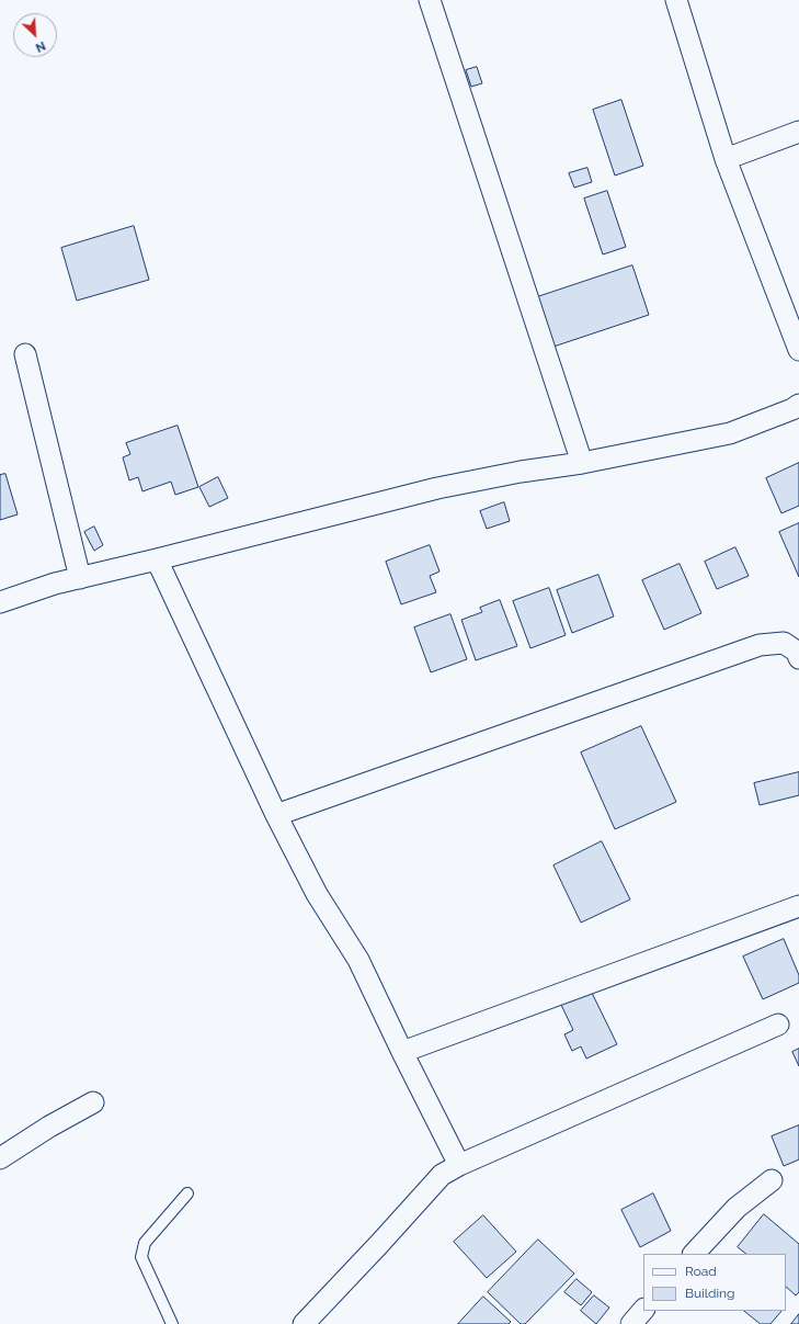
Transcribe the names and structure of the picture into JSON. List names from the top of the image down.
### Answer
{
  "legend": ["Road", "Building"],
  "north": "bottom right"
}
